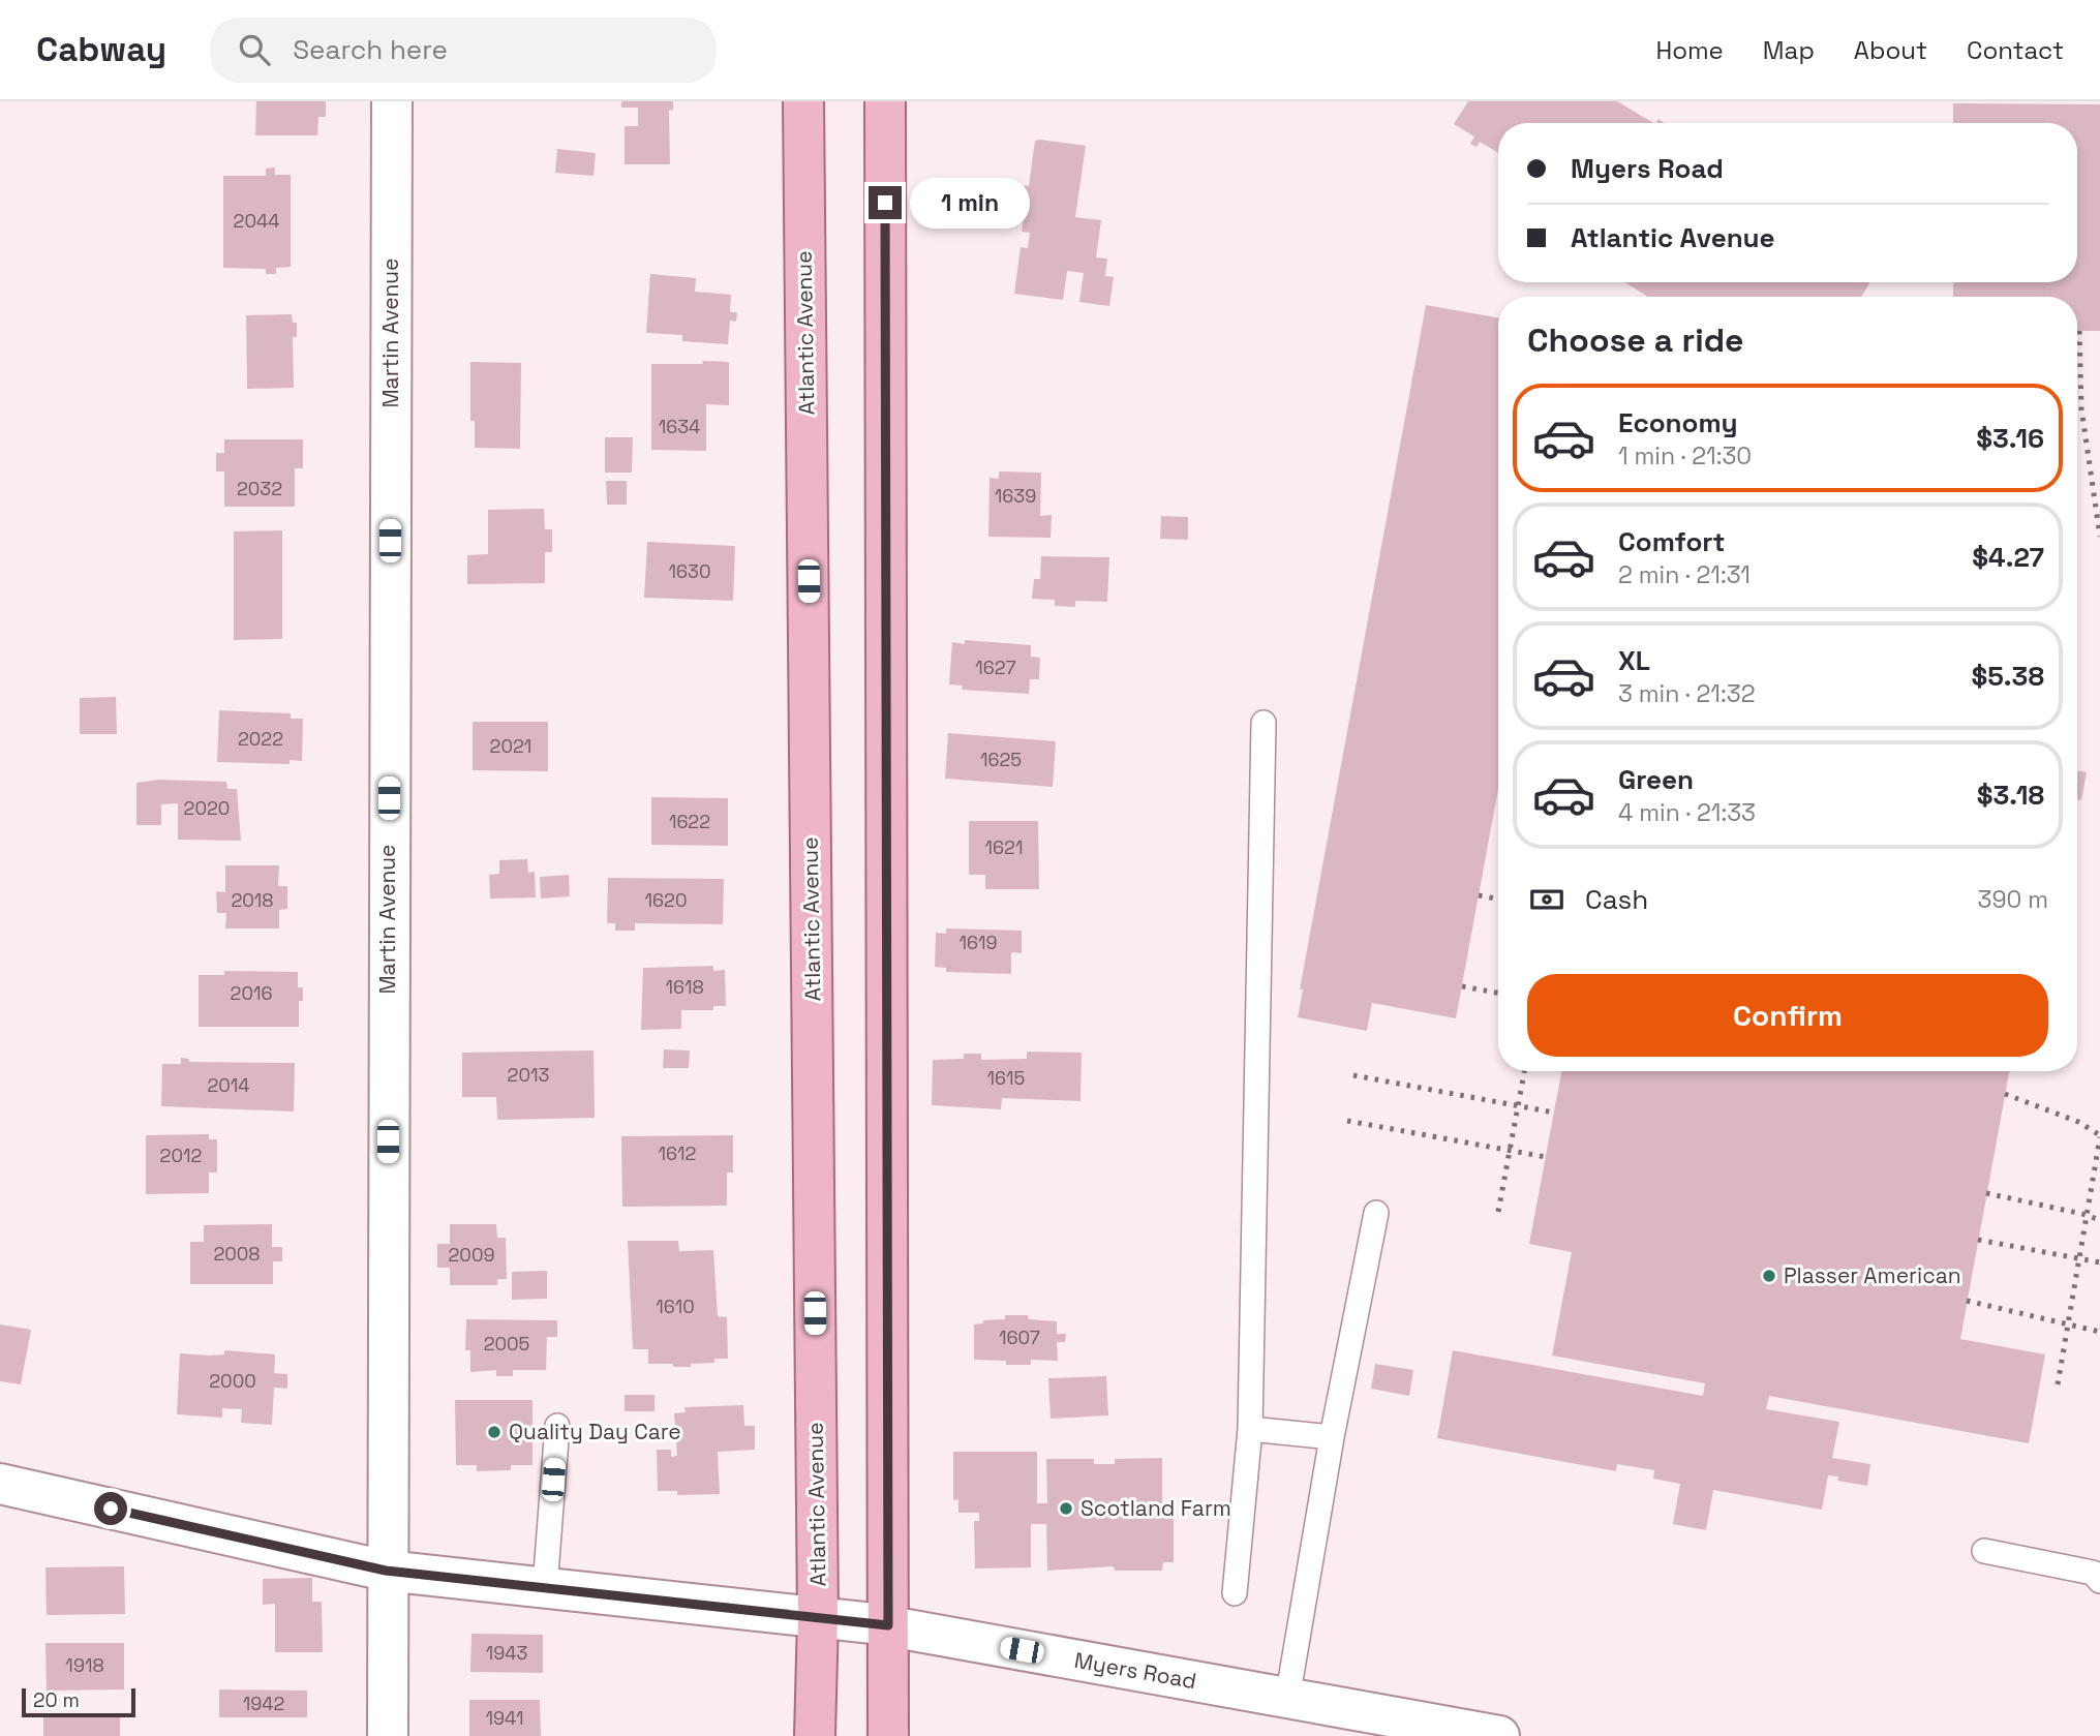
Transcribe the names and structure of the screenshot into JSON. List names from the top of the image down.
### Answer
{
  "streets": {
    "main road": ["Atlantic Avenue"],
    "street": ["Martin Avenue", "Myers Road"]
  },
  "crossings": [
    ["Martin Avenue", "Myers Road"],
    ["Atlantic Avenue", "Myers Road"]
  ],
  "places": ["Plasser American", "Quality Day Care", "Scotland Farm"],
  "house_numbers": [
    "2044",
    "1634",
    "2032",
    "1639",
    "1630",
    "1627",
    "2022",
    "2021",
    "1625",
    "2020",
    "1622",
    "1621",
    "2018",
    "1620",
    "1619",
    "1618",
    "2016",
    "2013",
    "1615",
    "2014",
    "1612",
    "2012",
    "2008",
    "2009",
    "1610",
    "1607",
    "2005",
    "2000",
    "1943",
    "1918",
    "1942",
    "1941"
  ],
  "scale_bar": "20 m",
  "page": {
    "header": "Cabway",
    "search": "Search here",
    "nav": [
      "Home",
      "Map",
      "About",
      "Contact"
    ],
    "banner": ["Myers Road", "Atlantic Avenue"],
    "bubble": "1 min",
    "heading": "Choose a ride",
    "list": [
      {
        "name": "Economy",
        "note": "1 min · 21:30",
        "value": "$3.16"
      },
      {
        "name": "Comfort",
        "note": "2 min · 21:31",
        "value": "$4.27"
      },
      {
        "name": "XL",
        "note": "3 min · 21:32",
        "value": "$5.38"
      },
      {
        "name": "Green",
        "note": "4 min · 21:33",
        "value": "$3.18"
      }
    ],
    "pay": ["Cash", "390 m"],
    "buttons": "Confirm",
    "scale": "20 m"
  }
}
